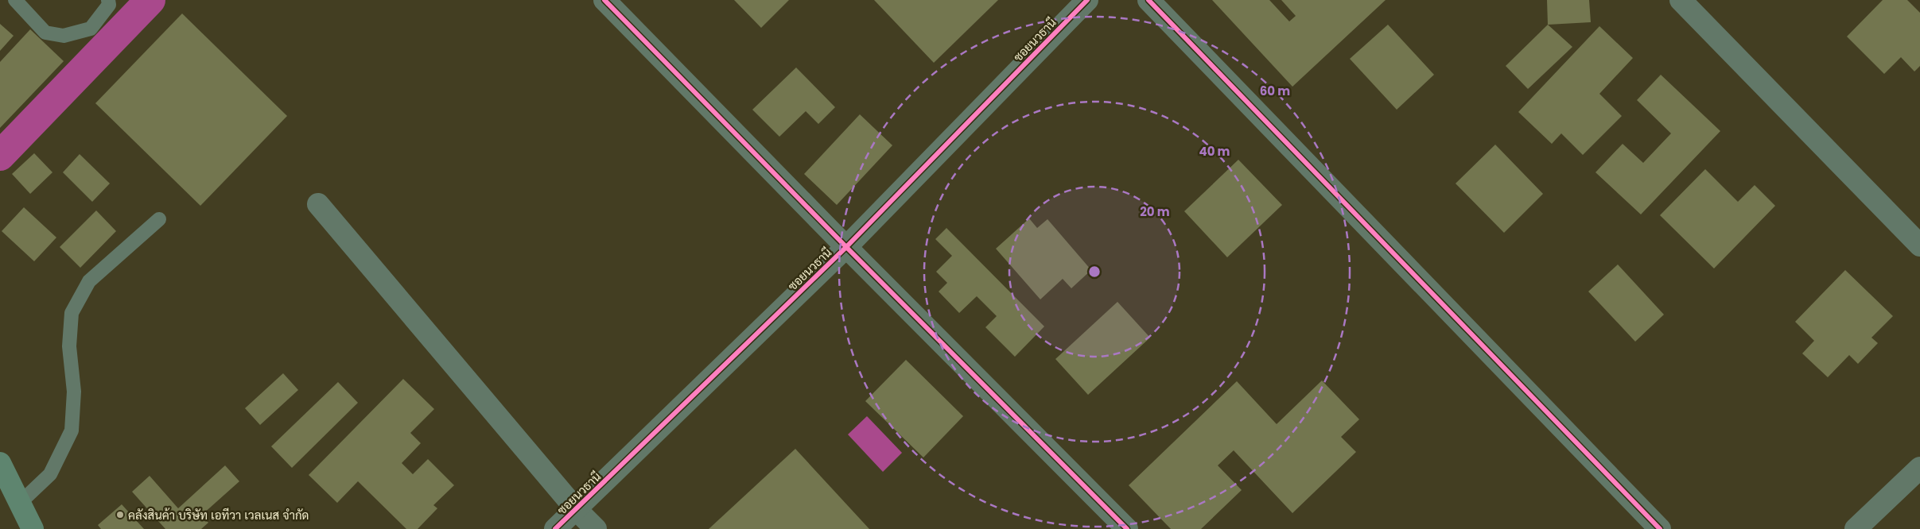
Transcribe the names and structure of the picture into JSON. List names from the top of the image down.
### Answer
{
  "streets": {
    "street": ["ซอยนวธานี"]
  },
  "places": ["คลังสินค้า บริษัท เอทีวา เวลเนส จำกัด"],
  "rings": ["60 m", "40 m", "20 m"]
}
